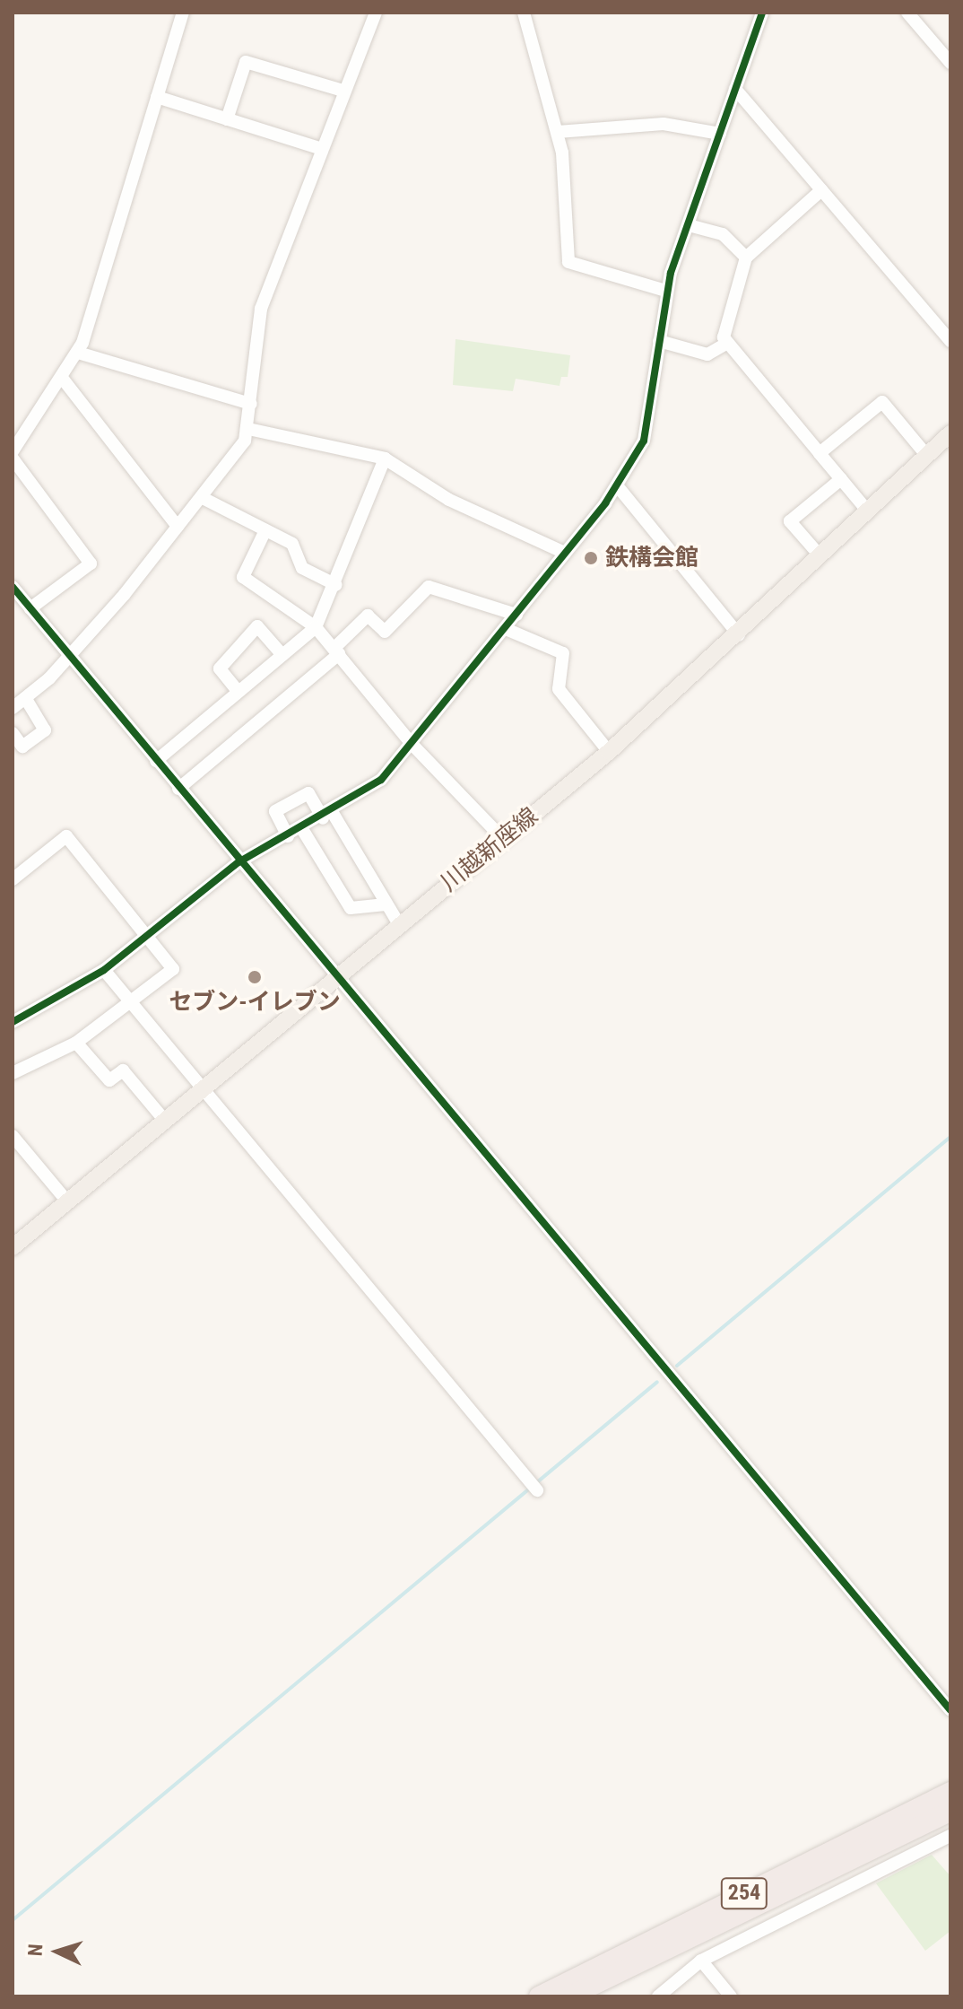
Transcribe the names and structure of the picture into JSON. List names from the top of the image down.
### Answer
{
  "streets": {
    "highway": ["254"],
    "main road": ["川越新座線"]
  },
  "places": ["鉄構会館", "セブン-イレブン"],
  "north": "left"
}
